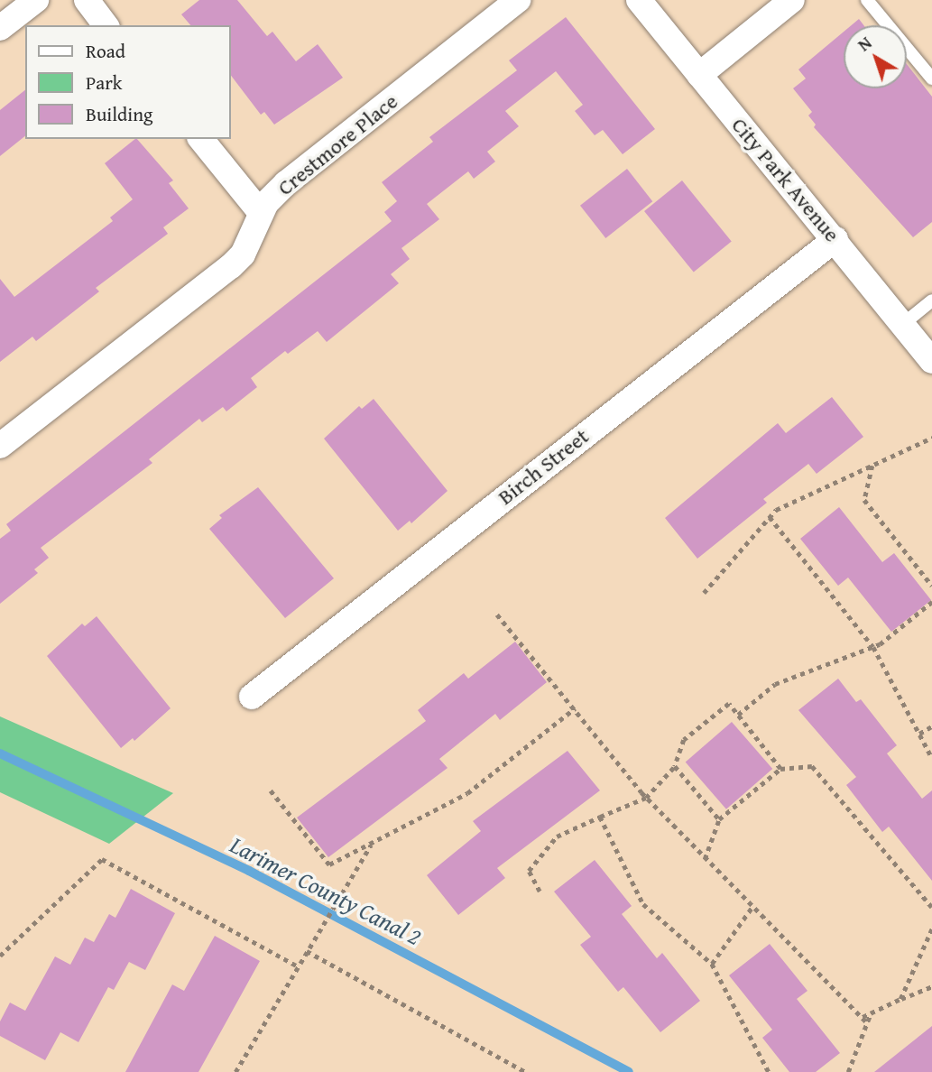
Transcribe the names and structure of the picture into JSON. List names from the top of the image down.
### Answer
{
  "streets": {
    "street": ["Crestmore Place", "City Park Avenue", "Birch Street"]
  },
  "crossings": [
    ["City Park Avenue", "Birch Street"]
  ],
  "water": ["Larimer County Canal 2"],
  "legend": ["Road", "Park", "Building"],
  "north": "top left"
}
